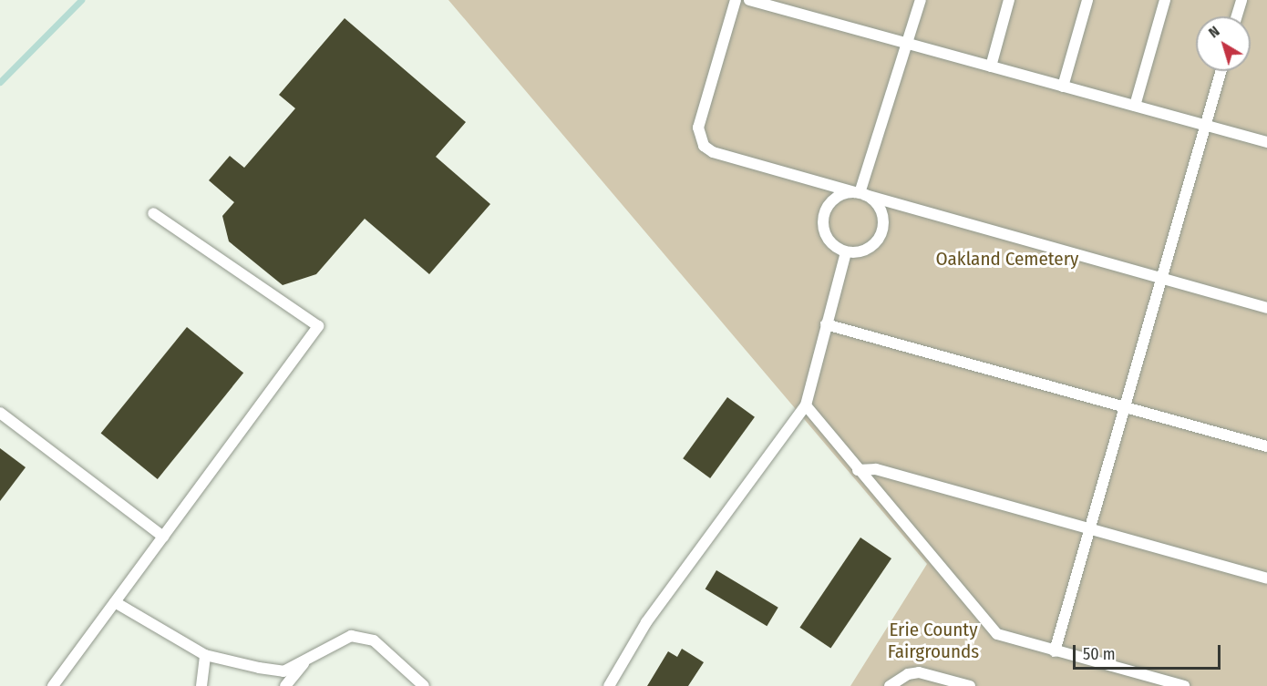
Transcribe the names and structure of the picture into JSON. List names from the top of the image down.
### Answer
{
  "parks": ["Oakland Cemetery", "Erie County Fairgrounds"],
  "scale_bar": "50 m",
  "north": "top left"
}
